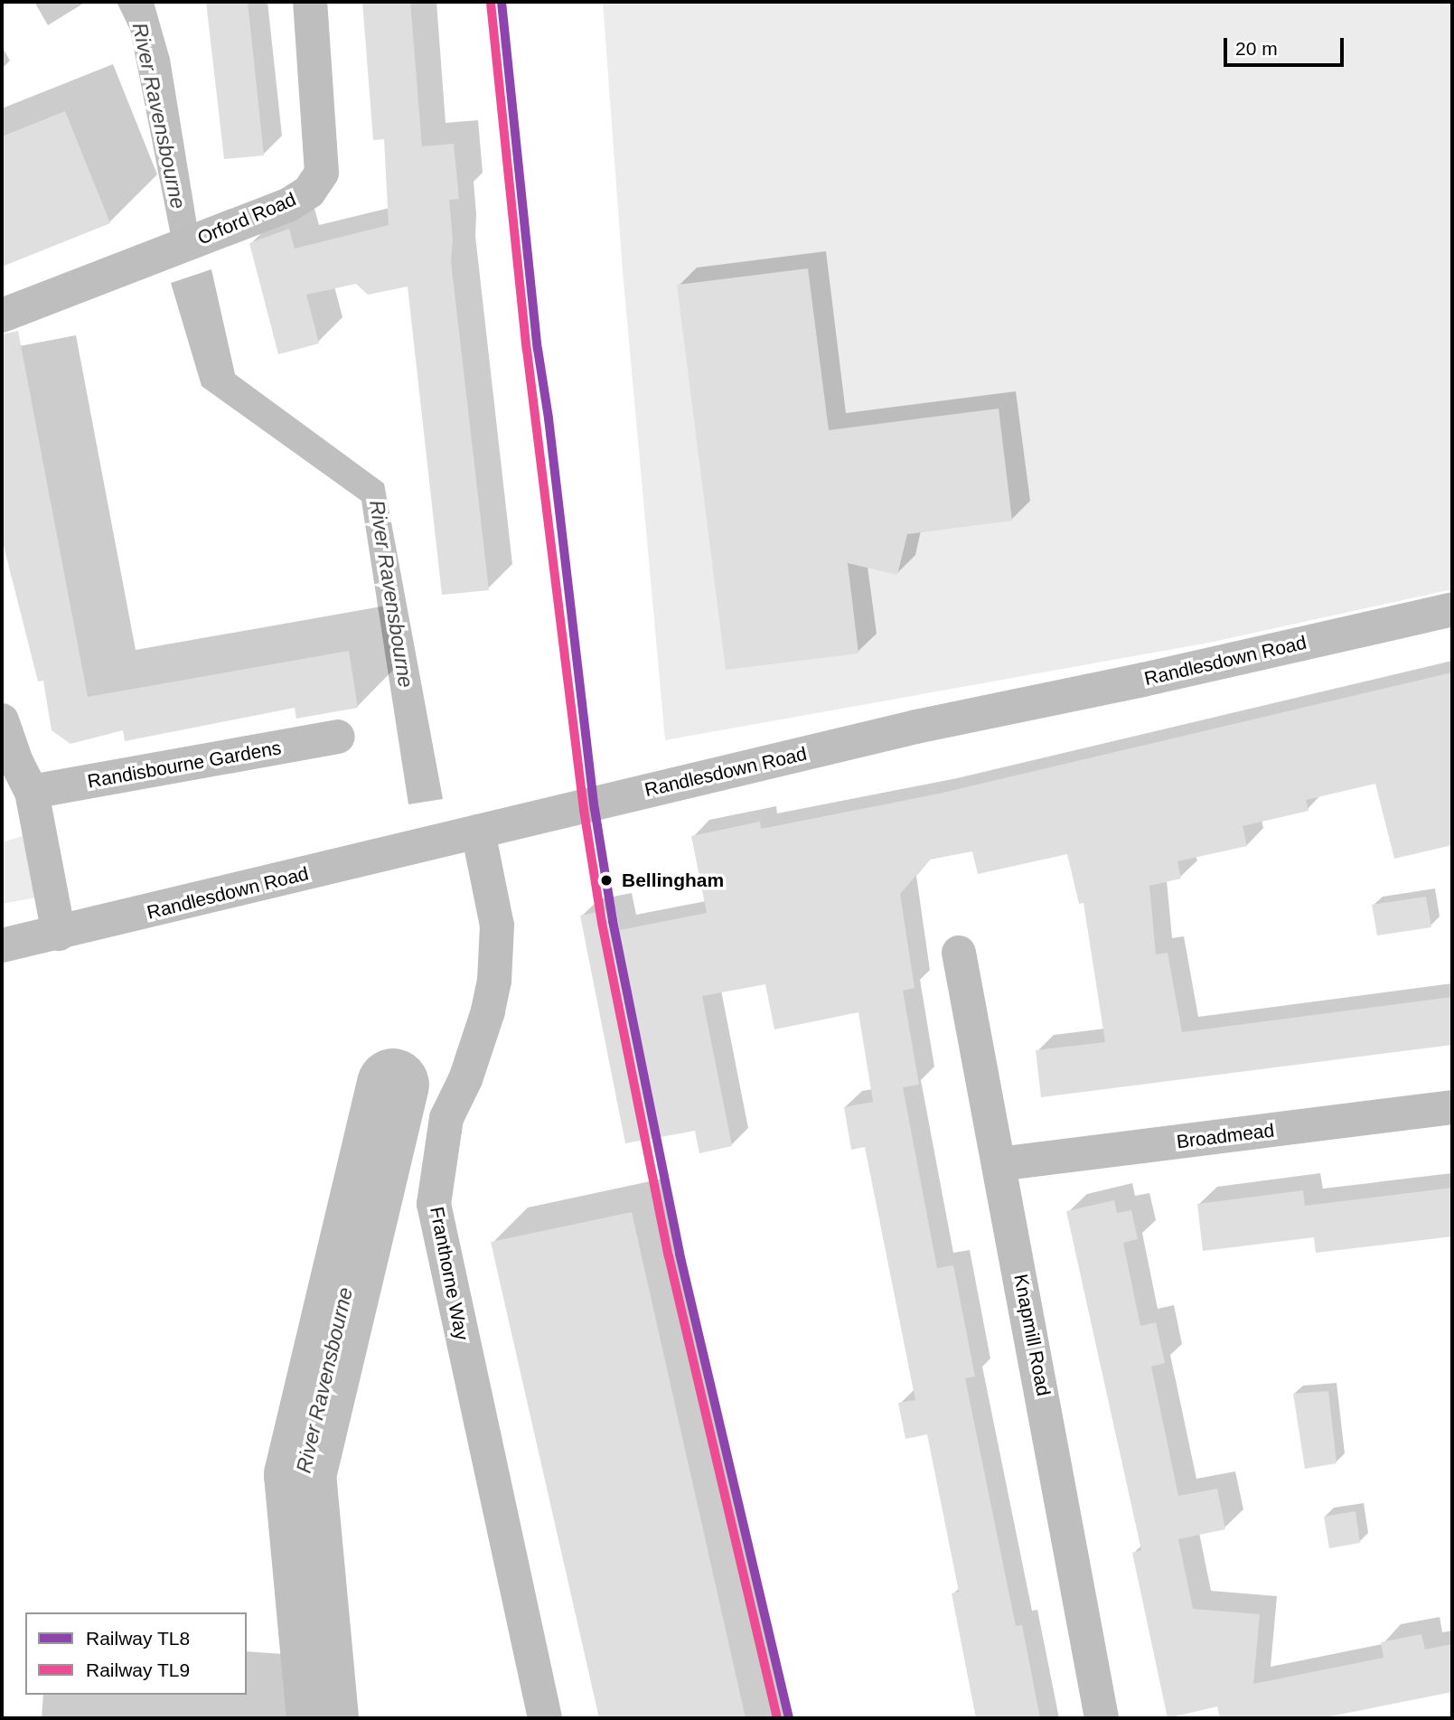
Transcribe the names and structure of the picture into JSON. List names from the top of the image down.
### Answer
{
  "streets": {
    "street": [
      "Orford Road",
      "Randlesdown Road",
      "Randisbourne Gardens",
      "Broadmead",
      "Franthorne Way",
      "Knapmill Road"
    ]
  },
  "crossings": [
    ["Randlesdown Road", "Franthorne Way"],
    ["Broadmead", "Knapmill Road"]
  ],
  "water": ["River Ravensbourne"],
  "places": ["Bellingham"],
  "lines": ["rail line TL8", "rail line TL9"],
  "legend": ["Railway TL8", "Railway TL9"],
  "scale_bar": "20 m"
}
